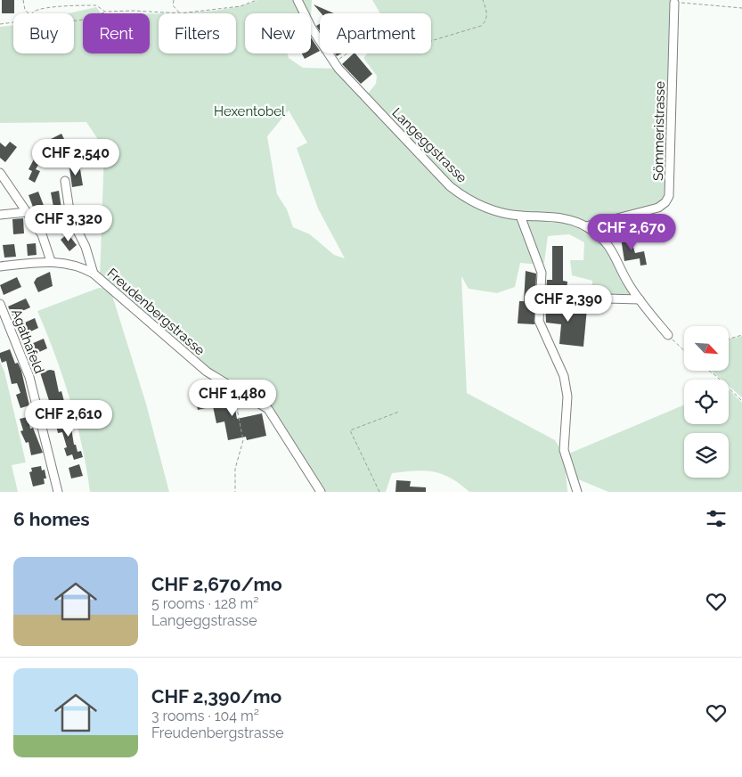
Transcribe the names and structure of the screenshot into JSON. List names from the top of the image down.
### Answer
{
  "streets": {
    "street": [
      "Sömmeristrasse",
      "Langeggstrasse",
      "Freudenbergstrasse",
      "Agathafeld"
    ]
  },
  "crossings": [
    ["Sömmeristrasse", "Langeggstrasse"]
  ],
  "parks": ["Hexentobel"],
  "north": "bottom right",
  "page": {
    "chip": [
      "Buy",
      "Rent",
      "Filters",
      "New",
      "Apartment"
    ],
    "price": [
      "CHF 2,540",
      "CHF 3,320",
      "CHF 2,670",
      "CHF 2,390",
      "CHF 1,480",
      "CHF 2,610"
    ],
    "heading": "6 homes",
    "list": [
      {
        "name": "CHF 2,670/mo",
        "note": "5 rooms · 128 m² · Langeggstrasse"
      },
      {
        "name": "CHF 2,390/mo",
        "note": "3 rooms · 104 m² · Freudenbergstrasse"
      }
    ]
  }
}
